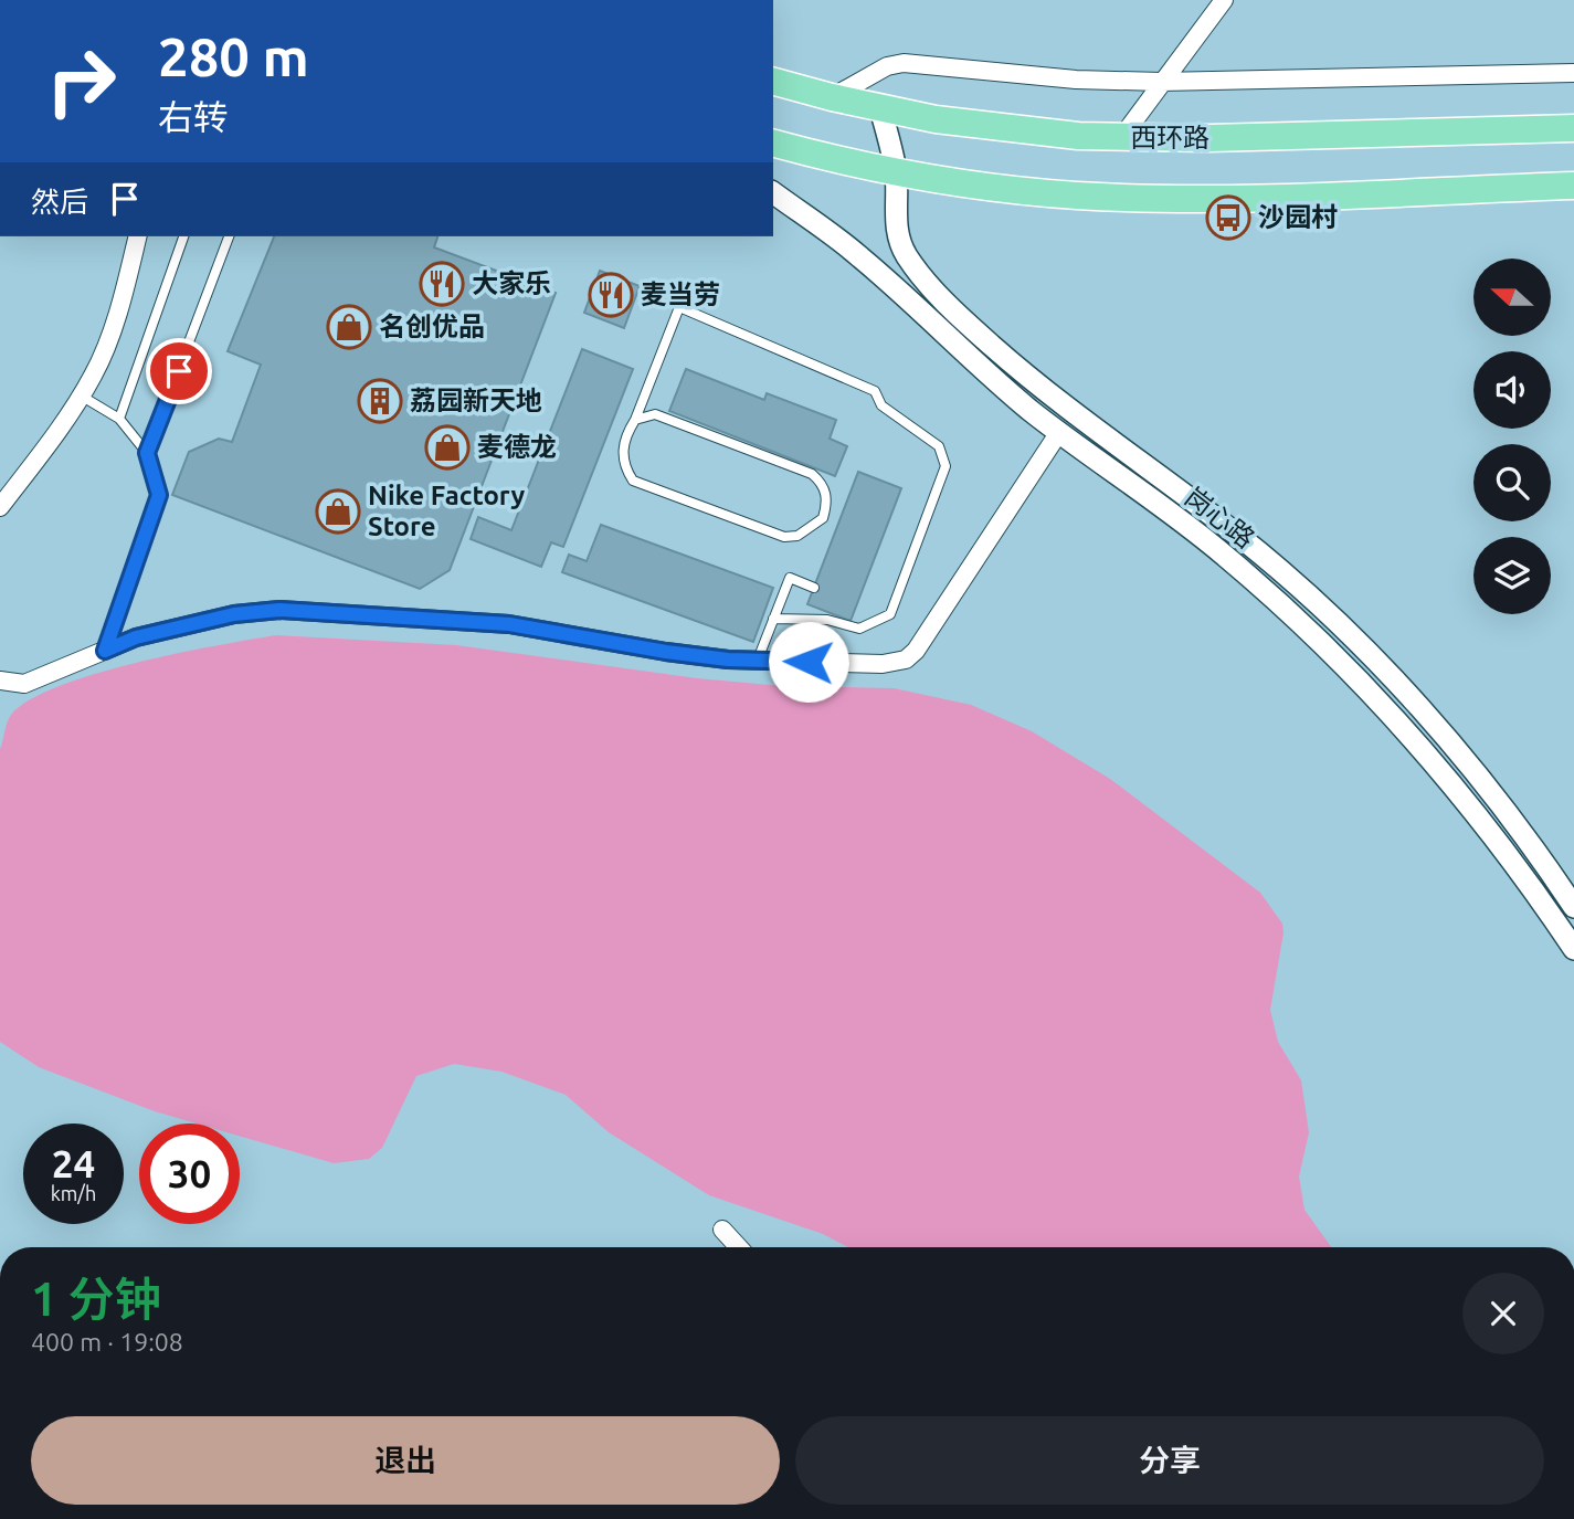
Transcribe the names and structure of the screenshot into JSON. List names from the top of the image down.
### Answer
{
  "streets": {
    "main road": ["西环路"],
    "street": ["岗心路"]
  },
  "crossings": [
    ["西环路", "岗心路"]
  ],
  "places": {
    "bus stop": ["沙园村"],
    "restaurant": ["大家乐", "麦当劳"],
    "shop": ["名创优品", "麦德龙", "Nike Factory Store"],
    "building": ["荔园新天地"]
  },
  "north": "left",
  "page": {
    "turn": ["280 m", "右转"],
    "then": "然后",
    "speed": "24 km/h",
    "limit": "30",
    "heading": ["1 分钟", "400 m · 19:08"],
    "buttons": ["退出", "分享"]
  }
}
